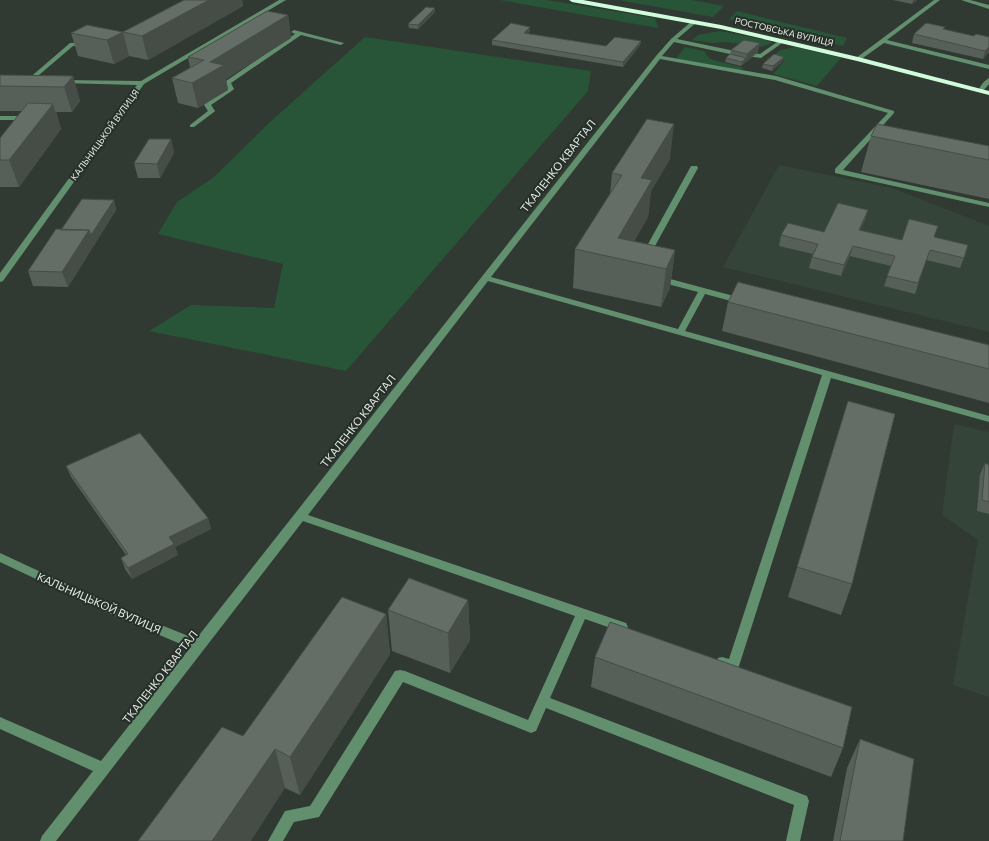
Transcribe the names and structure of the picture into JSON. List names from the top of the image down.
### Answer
{
  "streets": {
    "highway": ["РОСТОВСЬКА ВУЛИЦЯ"],
    "street": ["КАЛЬНИЦЬКОЙ ВУЛИЦЯ", "ТКАЛЕНКО КВАРТАЛ"]
  },
  "crossings": [
    ["РОСТОВСЬКА ВУЛИЦЯ", "ТКАЛЕНКО КВАРТАЛ"],
    ["КАЛЬНИЦЬКОЙ ВУЛИЦЯ", "ТКАЛЕНКО КВАРТАЛ"]
  ]
}
